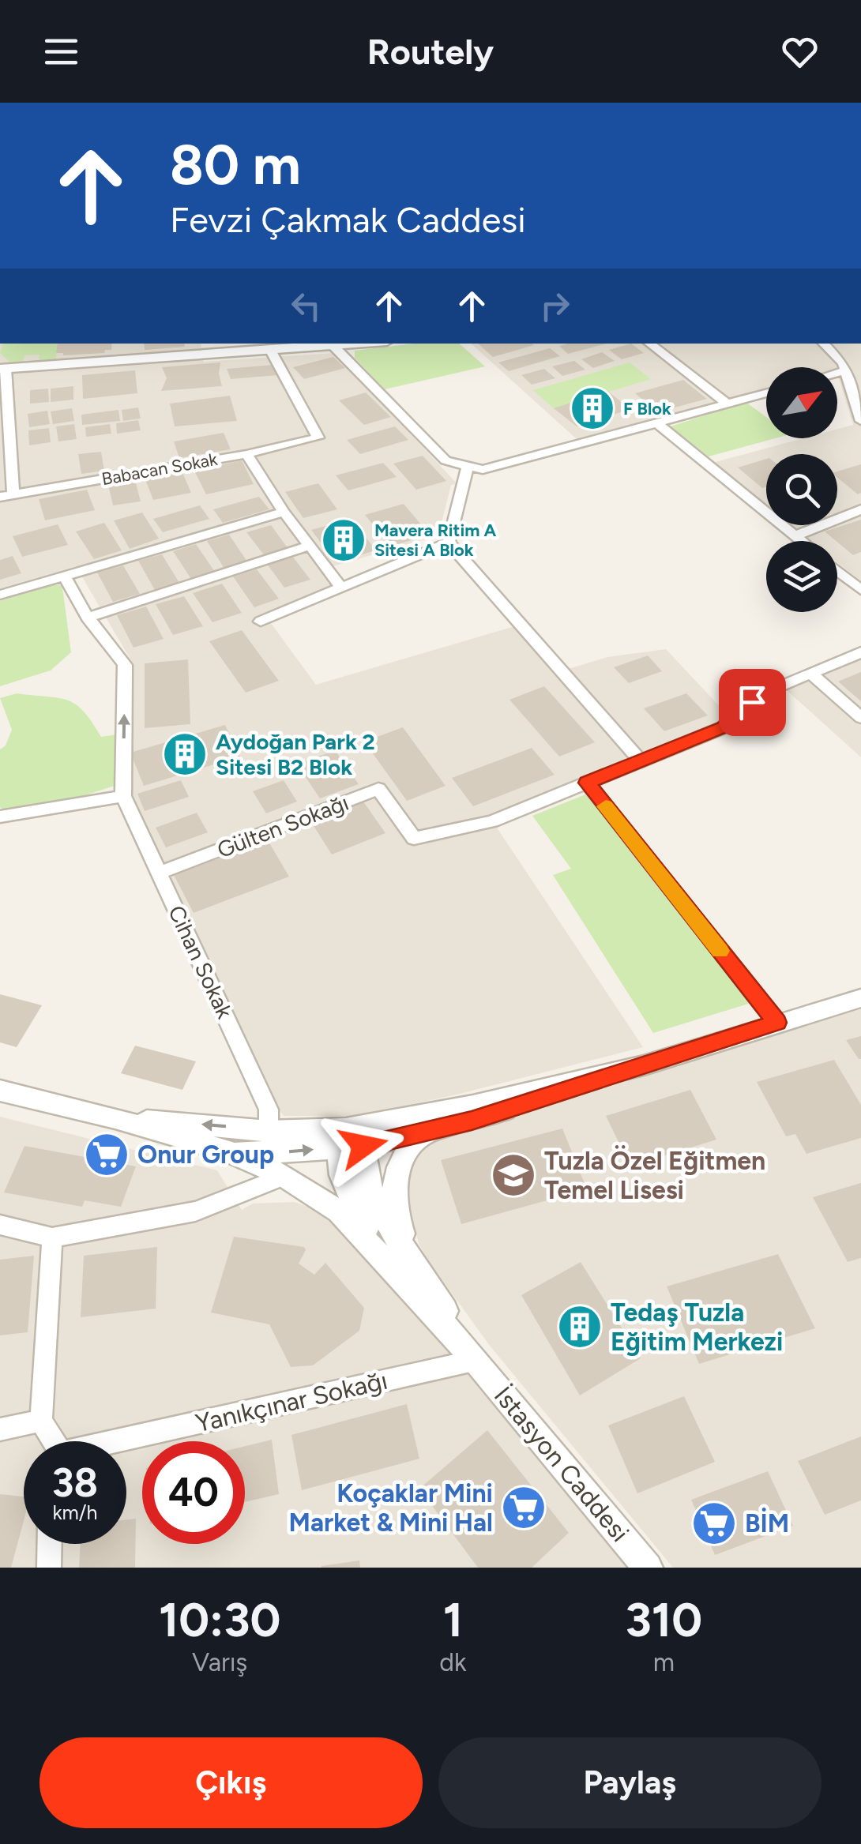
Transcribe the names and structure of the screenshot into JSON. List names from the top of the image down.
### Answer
{
  "streets": {
    "street": [
      "Babacan Sokak",
      "Gülten Sokağı",
      "Cihan Sokak",
      "Yanıkçınar Sokağı",
      "İstasyon Caddesi"
    ]
  },
  "crossings": [
    ["Gülten Sokağı", "Cihan Sokak"],
    ["Cihan Sokak", "İstasyon Caddesi"],
    ["Yanıkçınar Sokağı", "İstasyon Caddesi"]
  ],
  "places": {
    "building": [
      "F Blok",
      "Mavera Ritim A Sitesi A Blok",
      "Aydoğan Park 2 Sitesi B2 Blok",
      "Tedaş Tuzla Eğitim Merkezi"
    ],
    "supermarket": ["Onur Group", "Koçaklar Mini Market & Mini Hal", "BİM"],
    "school or university": ["Tuzla Özel Eğitmen Temel Lisesi"]
  },
  "north": "top right",
  "page": {
    "header": "Routely",
    "turn": ["80 m", "Fevzi Çakmak Caddesi"],
    "speed": "38 km/h",
    "limit": "40",
    "eta": [
      "10:30",
      "Varış",
      "1",
      "dk",
      "310",
      "m"
    ],
    "buttons": ["Çıkış", "Paylaş"]
  }
}
